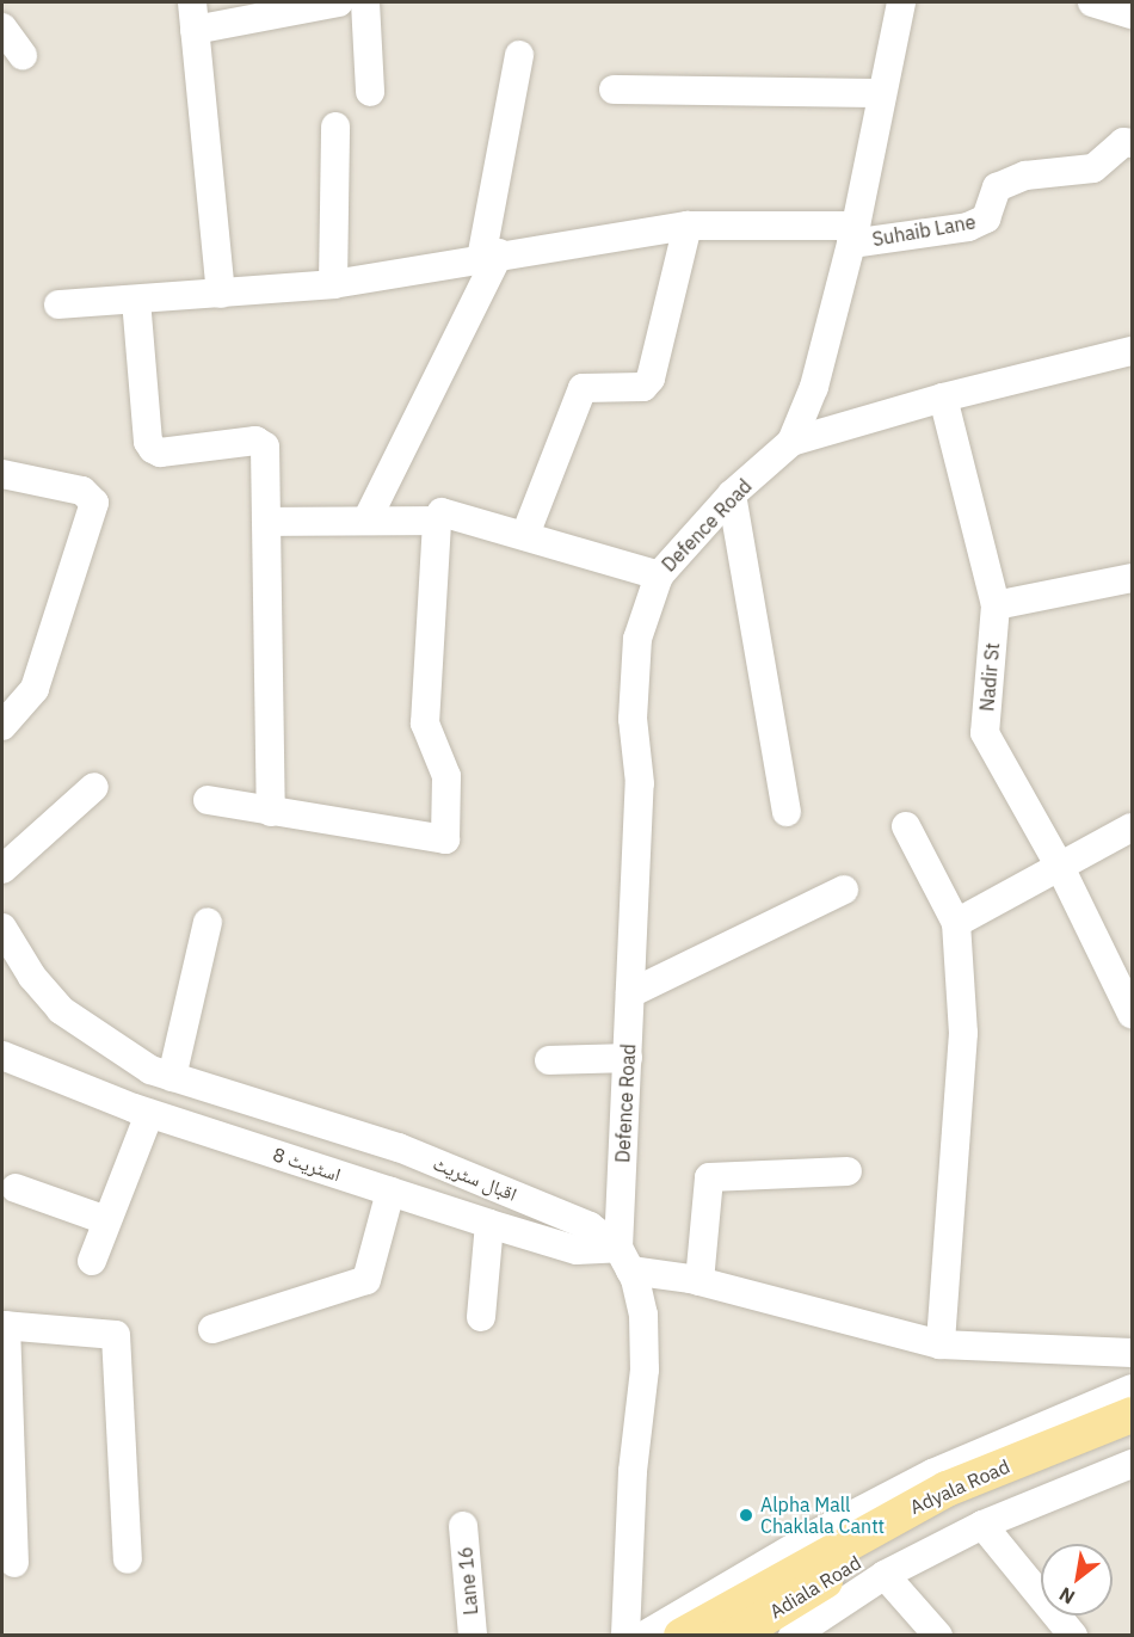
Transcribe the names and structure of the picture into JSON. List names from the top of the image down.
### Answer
{
  "streets": {
    "main road": ["Adyala Road", "Adiala Road"],
    "street": [
      "Suhaib Lane",
      "Defence Road",
      "Nadir St",
      "اسٹریٹ 8",
      "اقبال سٹریٹ",
      "Lane 16"
    ]
  },
  "crossings": [
    ["Suhaib Lane", "Defence Road"],
    ["Defence Road", "اسٹریٹ 8"],
    ["Defence Road", "اقبال سٹریٹ"],
    ["اسٹریٹ 8", "اقبال سٹریٹ"]
  ],
  "places": ["Alpha Mall Chaklala Cantt"],
  "north": "bottom left"
}
